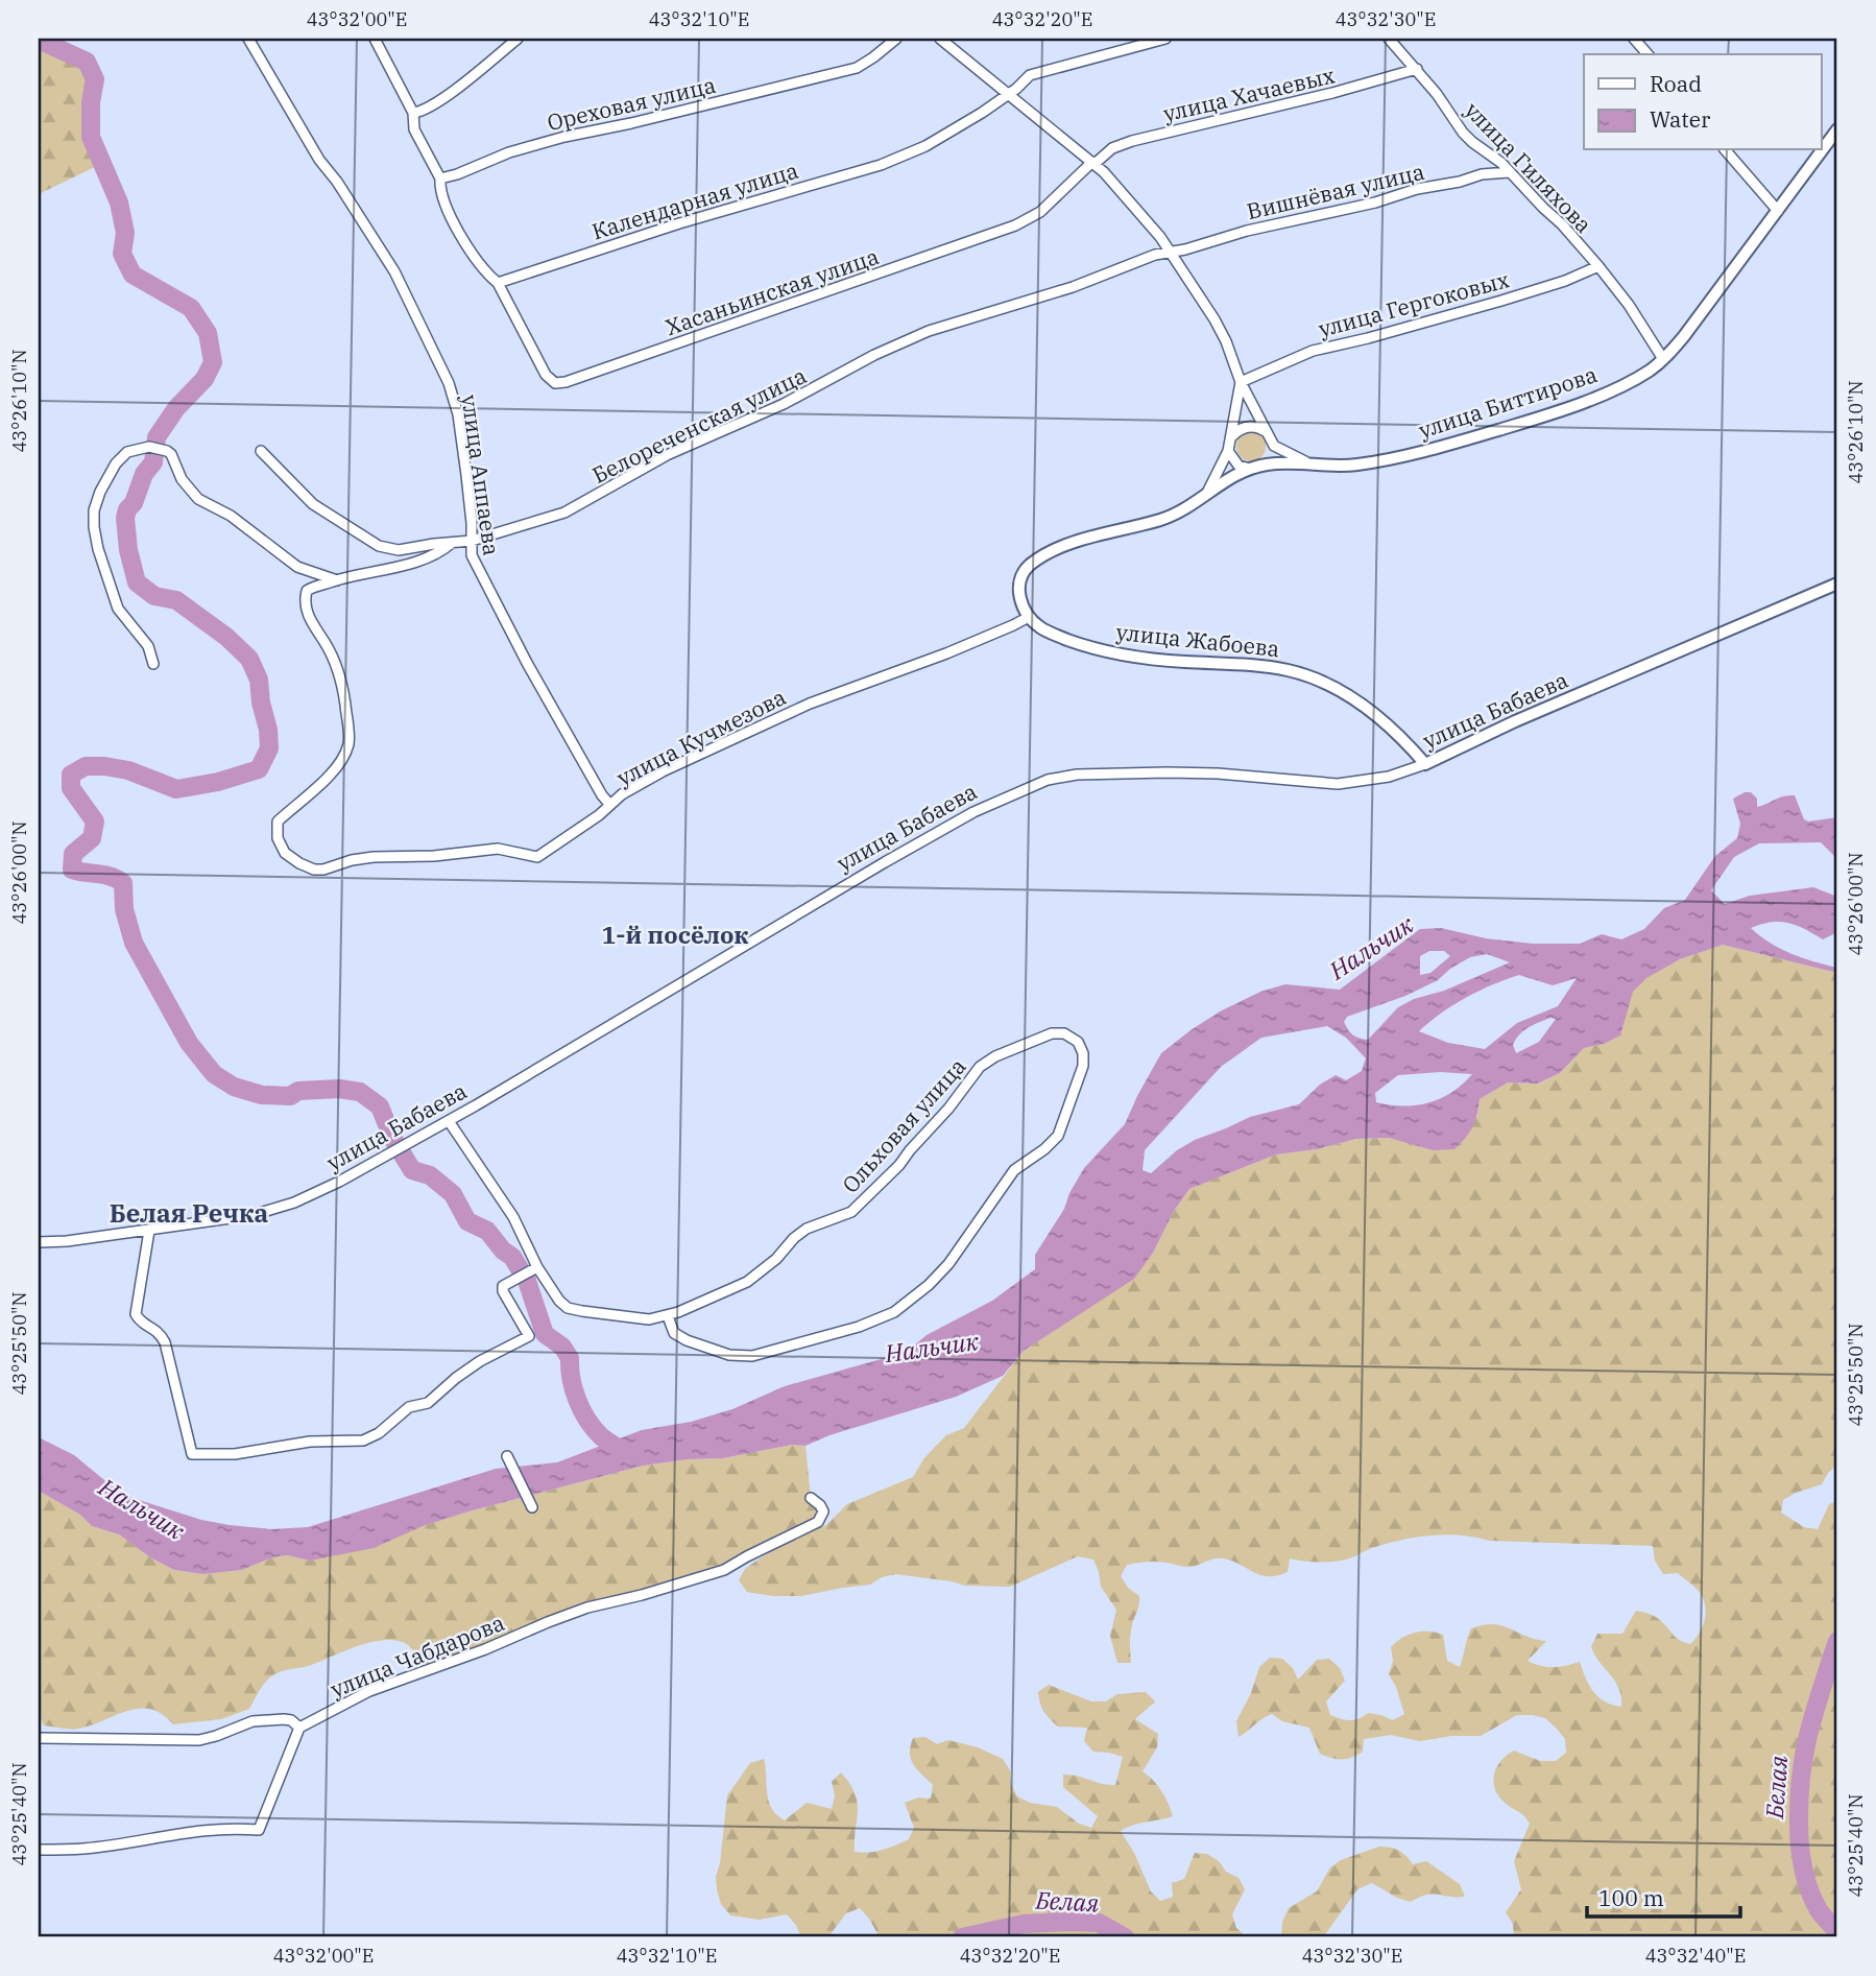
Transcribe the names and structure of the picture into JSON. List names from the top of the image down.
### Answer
{
  "streets": {
    "street": [
      "улица Хачаевых",
      "Ореховая улица",
      "улица Гиляхова",
      "Вишнёвая улица",
      "Календарная улица",
      "Хасаньинская улица",
      "улица Гергоковых",
      "улица Биттирова",
      "Белореченская улица",
      "улица Аппаева",
      "улица Жабоева",
      "улица Бабаева",
      "улица Кучмезова",
      "Ольховая улица",
      "улица Чабдарова"
    ]
  },
  "crossings": [
    ["улица Хачаевых", "улица Гиляхова"],
    ["улица Хачаевых", "Хасаньинская улица"],
    ["улица Гиляхова", "Вишнёвая улица"],
    ["улица Гиляхова", "улица Гергоковых"],
    ["улица Гиляхова", "улица Биттирова"],
    ["Вишнёвая улица", "Белореченская улица"],
    ["Календарная улица", "Хасаньинская улица"],
    ["Белореченская улица", "улица Аппаева"],
    ["Белореченская улица", "улица Кучмезова"],
    ["улица Аппаева", "улица Кучмезова"],
    ["улица Жабоева", "улица Бабаева"],
    ["улица Жабоева", "улица Кучмезова"],
    ["улица Бабаева", "Ольховая улица"]
  ],
  "districts": ["1-й посёлок", "Белая Речка"],
  "water": ["Нальчик", "Белая"],
  "legend": ["Road", "Water"],
  "scale_bar": "100 m",
  "coordinates": [
    "43°32'00\"E",
    "43°32'10\"E",
    "43°32'20\"E",
    "43°32'30\"E",
    "43°26'10\"N",
    "43°26'00\"N",
    "43°25'50\"N",
    "43°25'40\"N",
    "43°32'40\"E"
  ]
}
